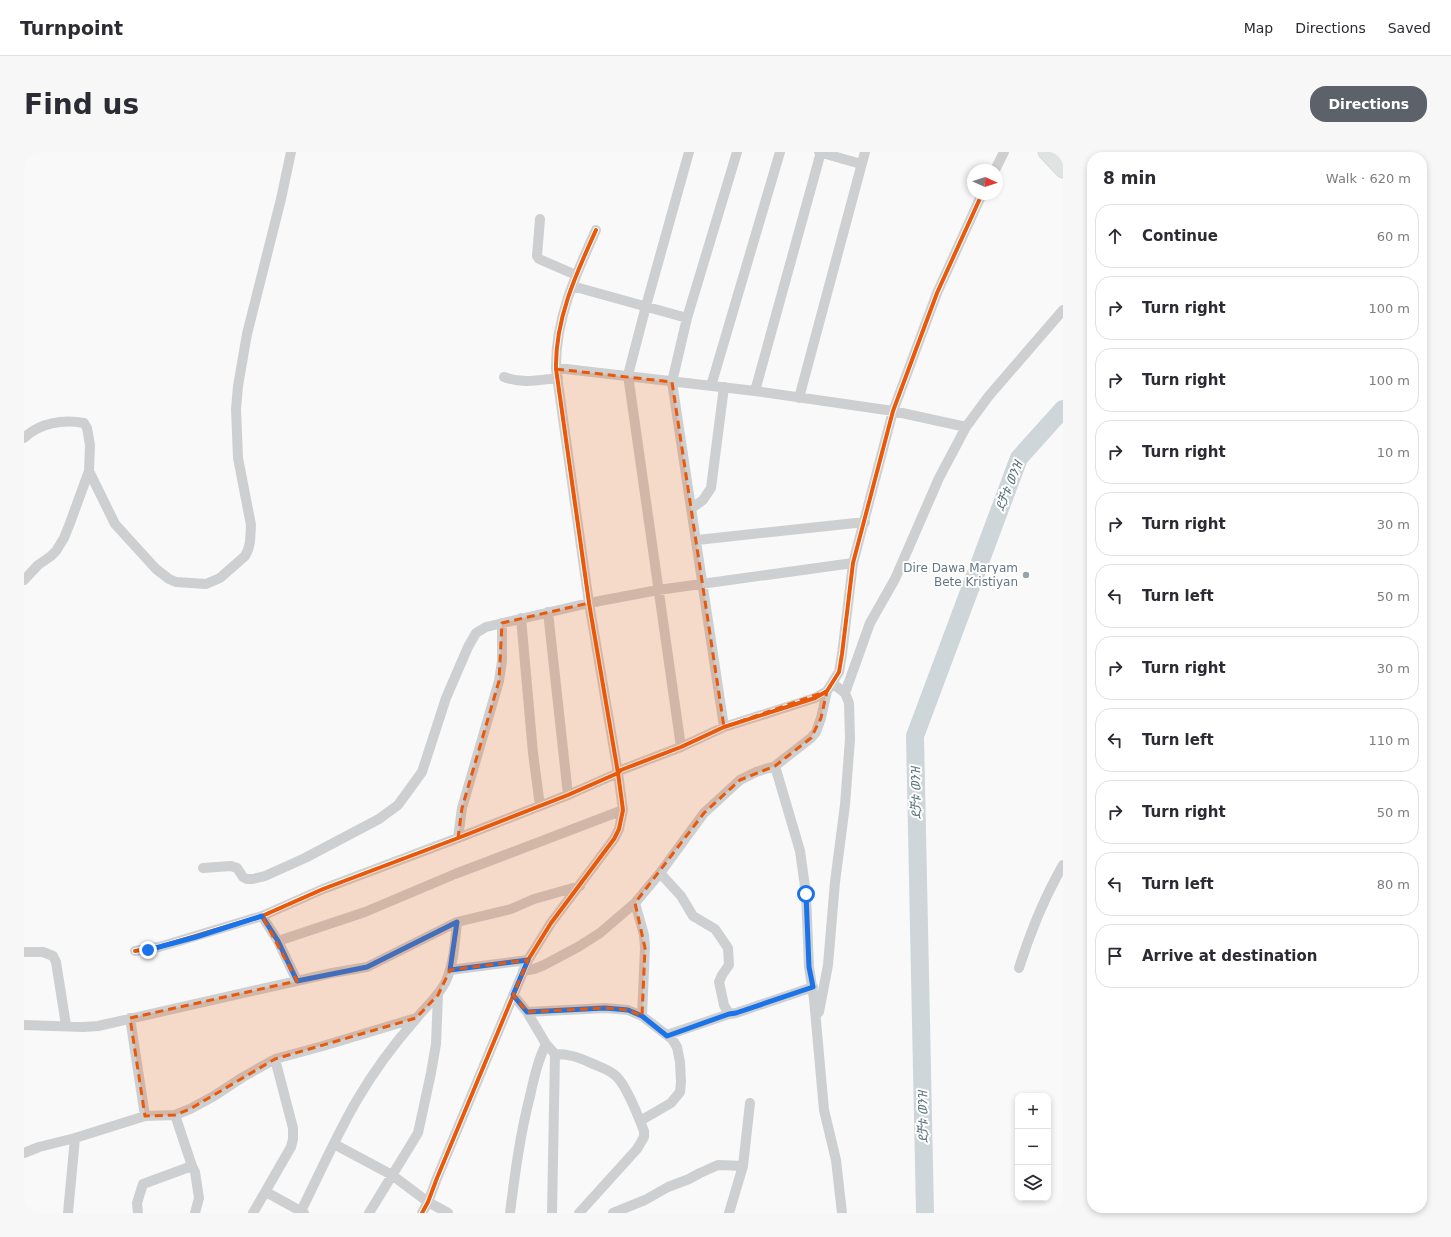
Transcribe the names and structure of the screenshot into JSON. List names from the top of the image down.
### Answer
{
  "water": ["ደቻቱ ወንዝ"],
  "places": ["Dire Dawa Maryam Bete Kristiyan"],
  "north": "right",
  "page": {
    "header": "Turnpoint",
    "nav": ["Map", "Directions", "Saved"],
    "buttons": "Directions",
    "title": "Find us",
    "heading": ["8 min", "Walk · 620 m"],
    "list": [
      ["Continue", "60 m"],
      ["Turn right", "100 m"],
      ["Turn right", "100 m"],
      ["Turn right", "10 m"],
      ["Turn right", "30 m"],
      ["Turn left", "50 m"],
      ["Turn right", "30 m"],
      ["Turn left", "110 m"],
      ["Turn right", "50 m"],
      ["Turn left", "80 m"],
      "Arrive at destination"
    ],
    "map_buttons": ["+", "−"]
  }
}
